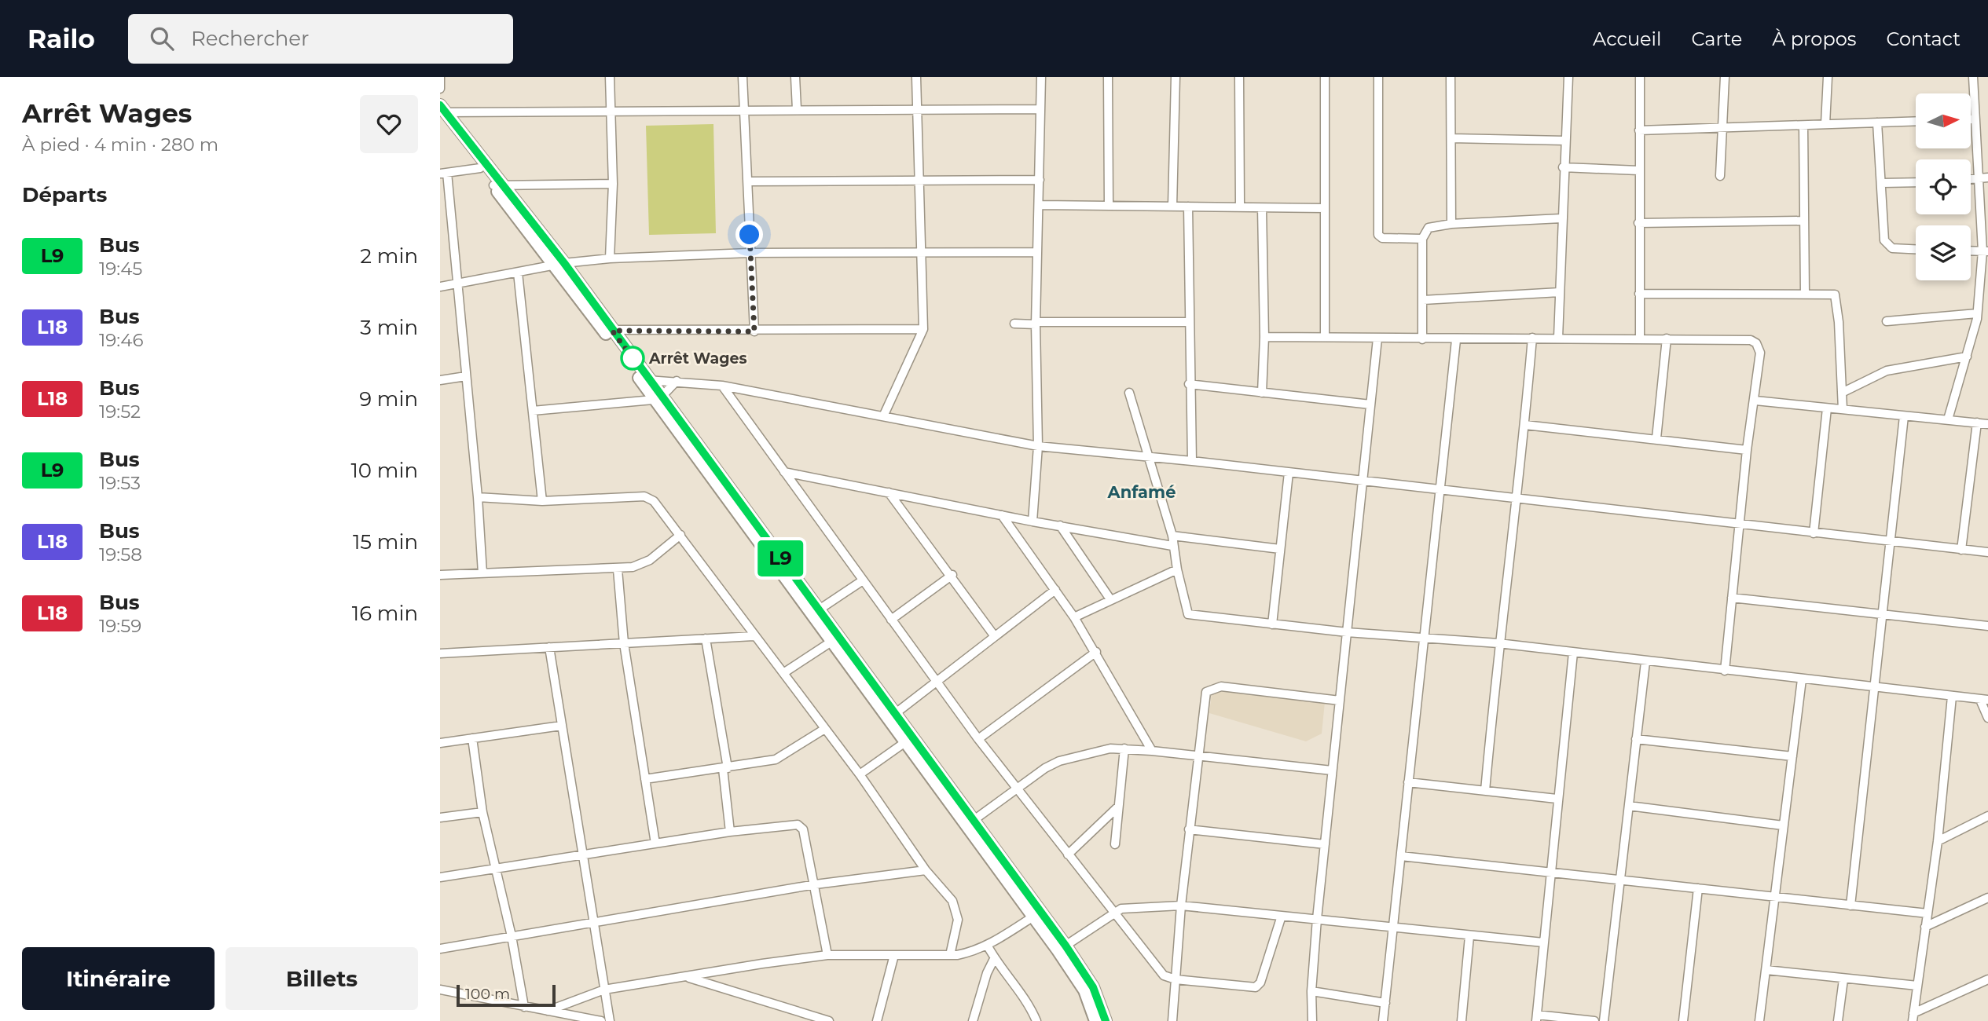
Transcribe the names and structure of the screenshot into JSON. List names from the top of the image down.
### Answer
{
  "districts": ["Anfamé"],
  "places": ["Arrêt Wages"],
  "lines": ["bus line L9"],
  "scale_bar": "100 m",
  "north": "right",
  "page": {
    "header": "Railo",
    "search": "Rechercher",
    "nav": [
      "Accueil",
      "Carte",
      "À propos",
      "Contact"
    ],
    "heading": [
      ["Arrêt Wages", "À pied · 4 min · 280 m"],
      "Départs"
    ],
    "on_map": "L9",
    "list": [
      {
        "mark": "L9",
        "name": "Bus",
        "note": "19:45",
        "value": "2 min"
      },
      {
        "mark": "L18",
        "name": "Bus",
        "note": "19:46",
        "value": "3 min"
      },
      {
        "mark": "L18",
        "name": "Bus",
        "note": "19:52",
        "value": "9 min"
      },
      {
        "mark": "L9",
        "name": "Bus",
        "note": "19:53",
        "value": "10 min"
      },
      {
        "mark": "L18",
        "name": "Bus",
        "note": "19:58",
        "value": "15 min"
      },
      {
        "mark": "L18",
        "name": "Bus",
        "note": "19:59",
        "value": "16 min"
      }
    ],
    "buttons": ["Itinéraire", "Billets"],
    "scale": "100 m"
  }
}
